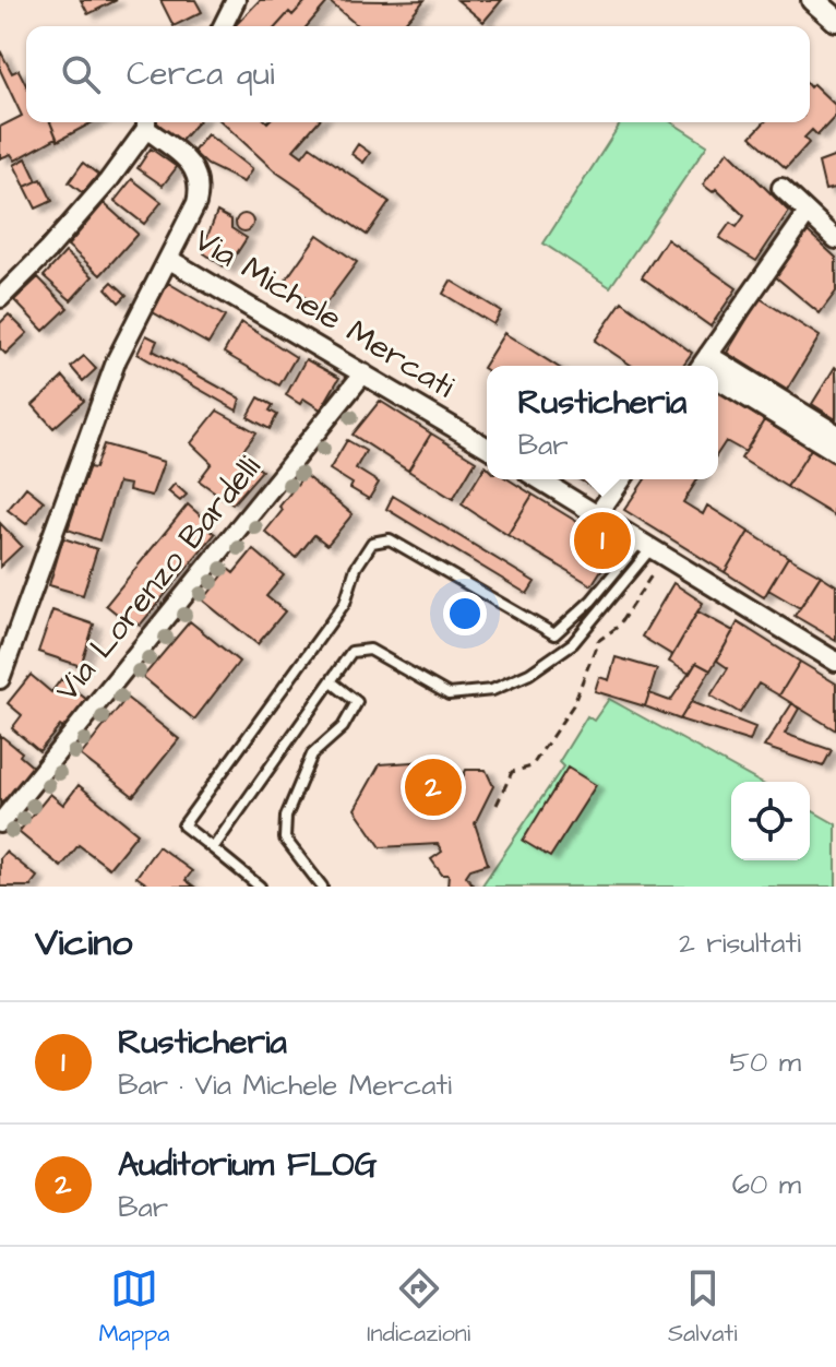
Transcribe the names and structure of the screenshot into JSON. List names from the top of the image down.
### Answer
{
  "streets": {
    "street": ["Via Michele Mercati", "Via Lorenzo Bardelli"]
  },
  "crossings": [
    ["Via Michele Mercati", "Via Lorenzo Bardelli"]
  ],
  "page": {
    "search": "Cerca qui",
    "popup": ["Rusticheria", "Bar"],
    "pins": ["1", "2"],
    "heading": ["Vicino", "2 risultati"],
    "list": [
      {
        "mark": "1",
        "name": "Rusticheria",
        "note": "Bar · Via Michele Mercati",
        "value": "50 m"
      },
      {
        "mark": "2",
        "name": "Auditorium FLOG",
        "note": "Bar",
        "value": "60 m"
      }
    ],
    "nav": ["Mappa", "Indicazioni", "Salvati"]
  }
}
